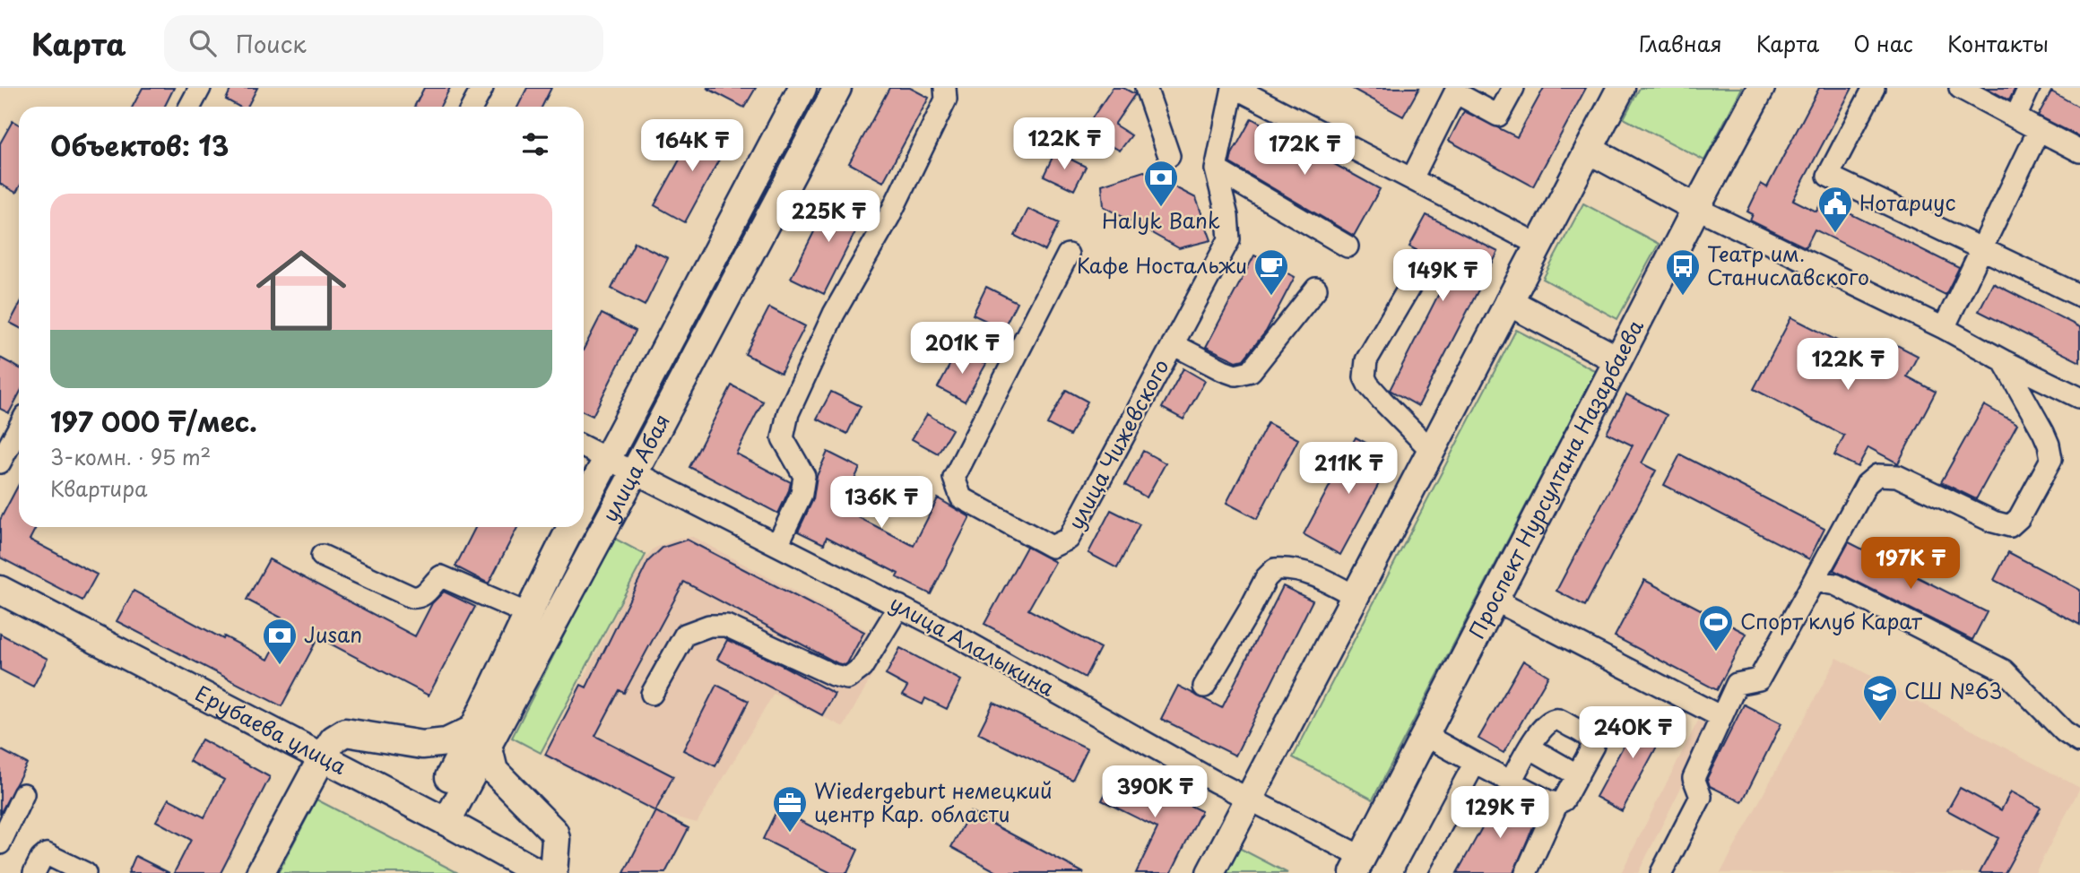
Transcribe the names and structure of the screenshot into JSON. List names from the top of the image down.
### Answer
{
  "streets": {
    "main road": ["улица Абая", "Проспект Нурсултана Назарбаева", "Ерубаева улица"],
    "street": ["улица Чижевского", "улица Алалыкина"]
  },
  "crossings": [
    ["улица Абая", "улица Алалыкина"],
    ["Проспект Нурсултана Назарбаева", "улица Алалыкина"]
  ],
  "places": {
    "bank": ["Halyk Bank", "Jusan"],
    "public building": ["Нотариус"],
    "cafe": ["Кафе Ностальжи"],
    "bus stop": ["Театр им. Станиславского"],
    "sports": ["Спорт клуб Карат"],
    "school or university": ["СШ №63"],
    "office": ["Wiedergeburt немецкий центр Кар. области"]
  },
  "page": {
    "header": "Карта",
    "search": "Поиск",
    "nav": [
      "Главная",
      "Карта",
      "О нас",
      "Контакты"
    ],
    "heading": "Объектов: 13",
    "price": [
      "122K ₸",
      "164K ₸",
      "172K ₸",
      "225K ₸",
      "149K ₸",
      "201K ₸",
      "122K ₸",
      "211K ₸",
      "136K ₸",
      "197K ₸",
      "240K ₸",
      "390K ₸",
      "129K ₸"
    ],
    "list": [
      {
        "name": "197 000 ₸/мес.",
        "note": "3-комн. · 95 m² · Квартира"
      }
    ]
  }
}
